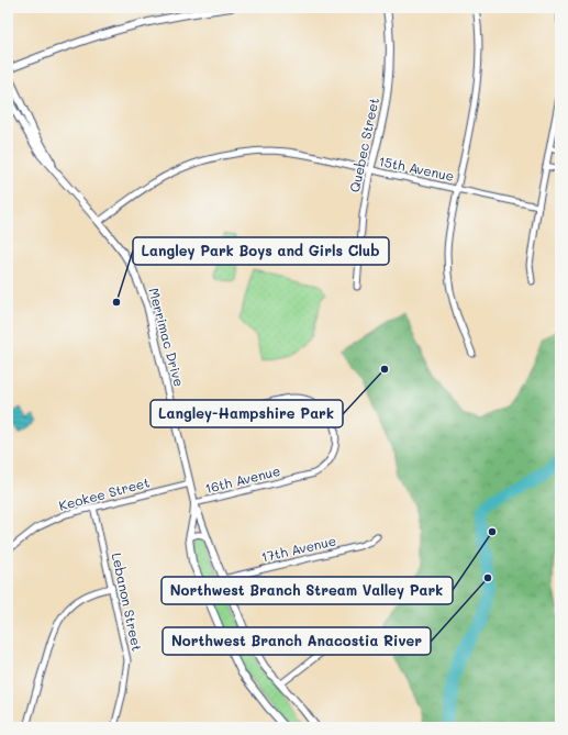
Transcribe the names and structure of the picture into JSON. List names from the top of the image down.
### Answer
{
  "streets": {
    "street": [
      "Quebec Street",
      "15th Avenue",
      "Merrimac Drive",
      "16th Avenue",
      "Keokee Street",
      "17th Avenue",
      "Lebanon Street"
    ]
  },
  "crossings": [
    ["Quebec Street", "15th Avenue"],
    ["15th Avenue", "Merrimac Drive"],
    ["Merrimac Drive", "16th Avenue"],
    ["Merrimac Drive", "Keokee Street"],
    ["Merrimac Drive", "17th Avenue"],
    ["Keokee Street", "Lebanon Street"]
  ],
  "places": [
    "Langley Park Boys and Girls Club",
    "Langley-Hampshire Park",
    "Northwest Branch Stream Valley Park",
    "Northwest Branch Anacostia River"
  ]
}
